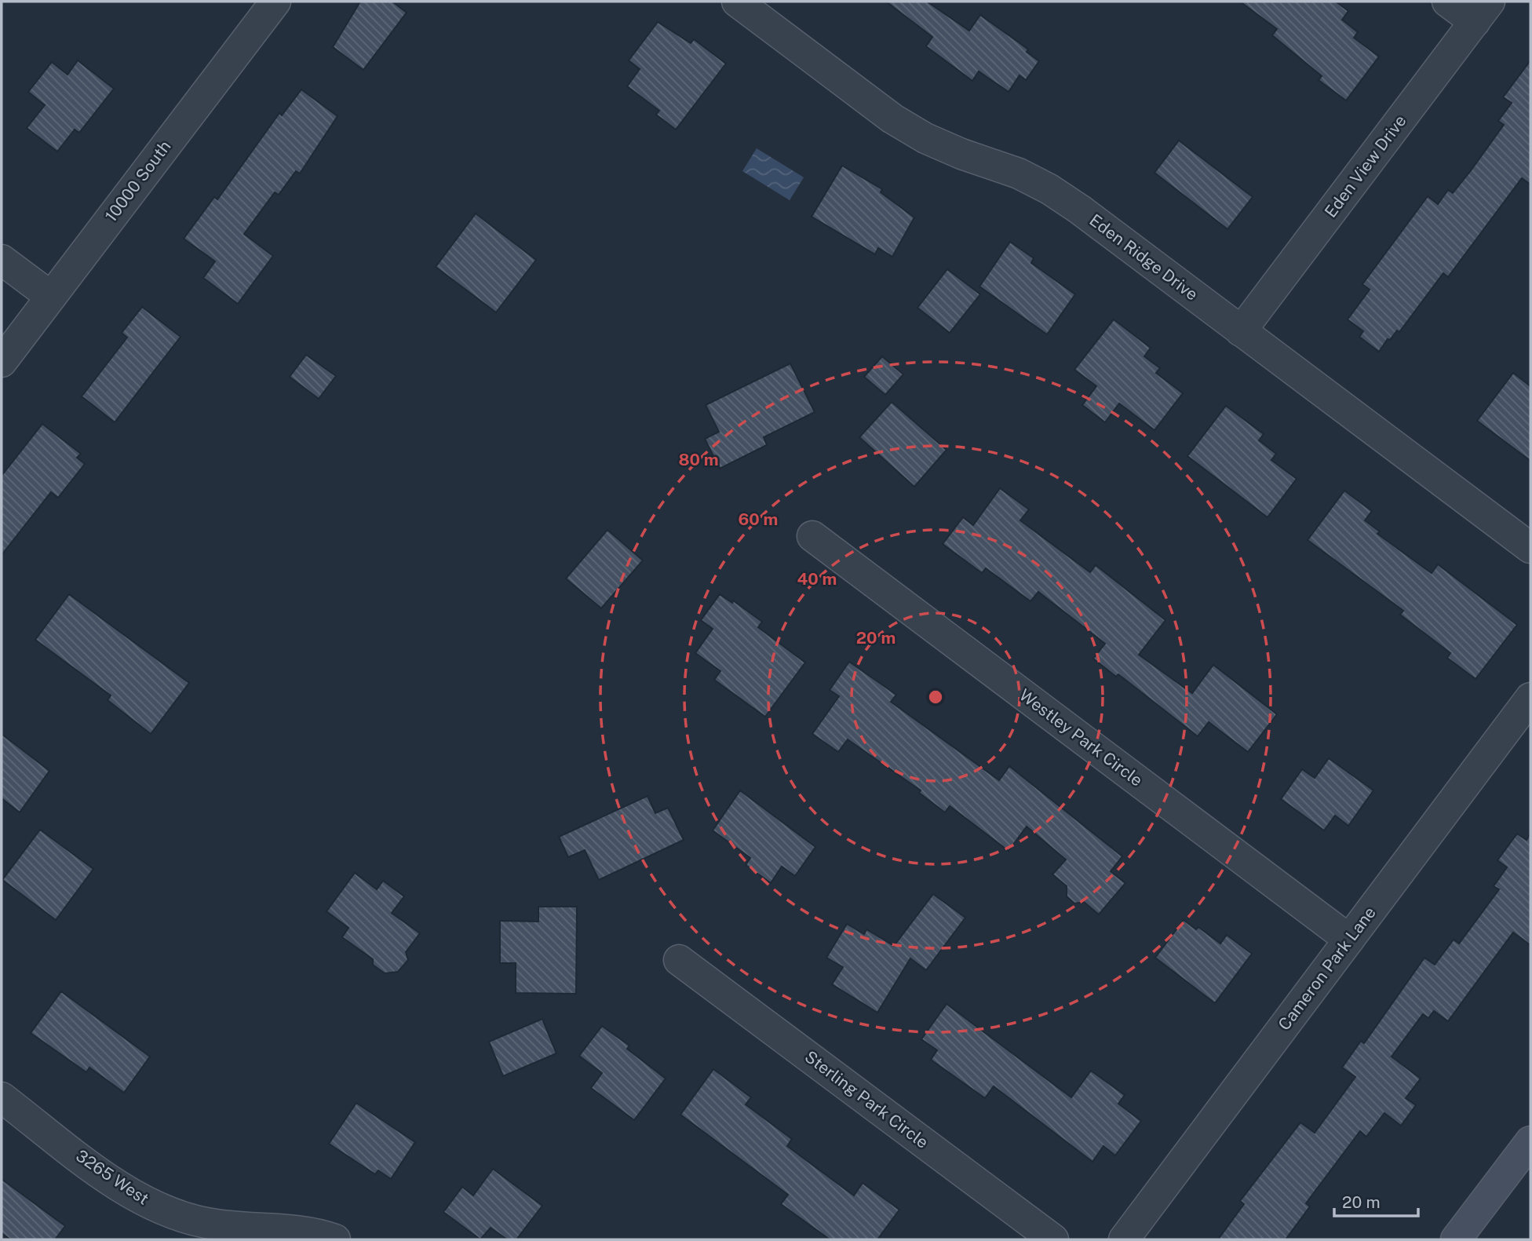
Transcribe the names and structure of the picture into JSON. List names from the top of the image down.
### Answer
{
  "streets": {
    "street": [
      "Eden View Drive",
      "10000 South",
      "Eden Ridge Drive",
      "Westley Park Circle",
      "Cameron Park Lane",
      "Sterling Park Circle",
      "3265 West"
    ]
  },
  "crossings": [
    ["Eden View Drive", "Eden Ridge Drive"],
    ["Westley Park Circle", "Cameron Park Lane"]
  ],
  "scale_bar": "20 m",
  "rings": [
    "80 m",
    "60 m",
    "40 m",
    "20 m"
  ]
}
